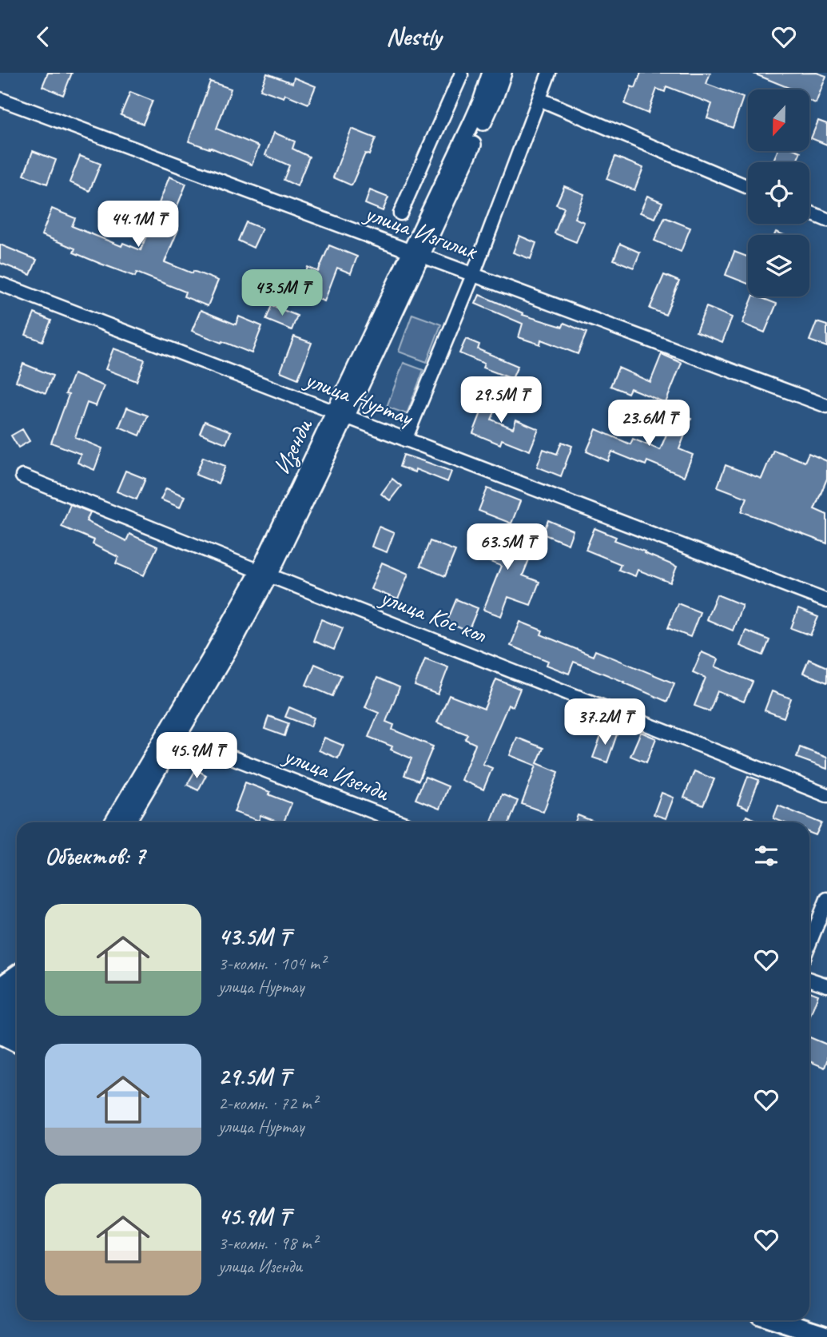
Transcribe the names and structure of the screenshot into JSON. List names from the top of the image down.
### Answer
{
  "streets": {
    "street": [
      "улица Изгилик",
      "улица Нуртау",
      "Изенди",
      "улица Кос кол",
      "улица Изенди"
    ]
  },
  "crossings": [
    ["улица Изгилик", "Изенди"],
    ["улица Нуртау", "Изенди"],
    ["Изенди", "улица Кос кол"],
    ["Изенди", "улица Изенди"]
  ],
  "north": "bottom",
  "page": {
    "header": "Nestly",
    "price": [
      "44.1M ₸",
      "43.5M ₸",
      "29.5M ₸",
      "23.6M ₸",
      "63.5M ₸",
      "37.2M ₸",
      "45.9M ₸"
    ],
    "heading": "Объектов: 7",
    "list": [
      {
        "name": "43.5M ₸",
        "note": "3-комн. · 104 m² · улица Нуртау"
      },
      {
        "name": "29.5M ₸",
        "note": "2-комн. · 72 m² · улица Нуртау"
      },
      {
        "name": "45.9M ₸",
        "note": "3-комн. · 98 m² · улица Изенди"
      }
    ]
  }
}
